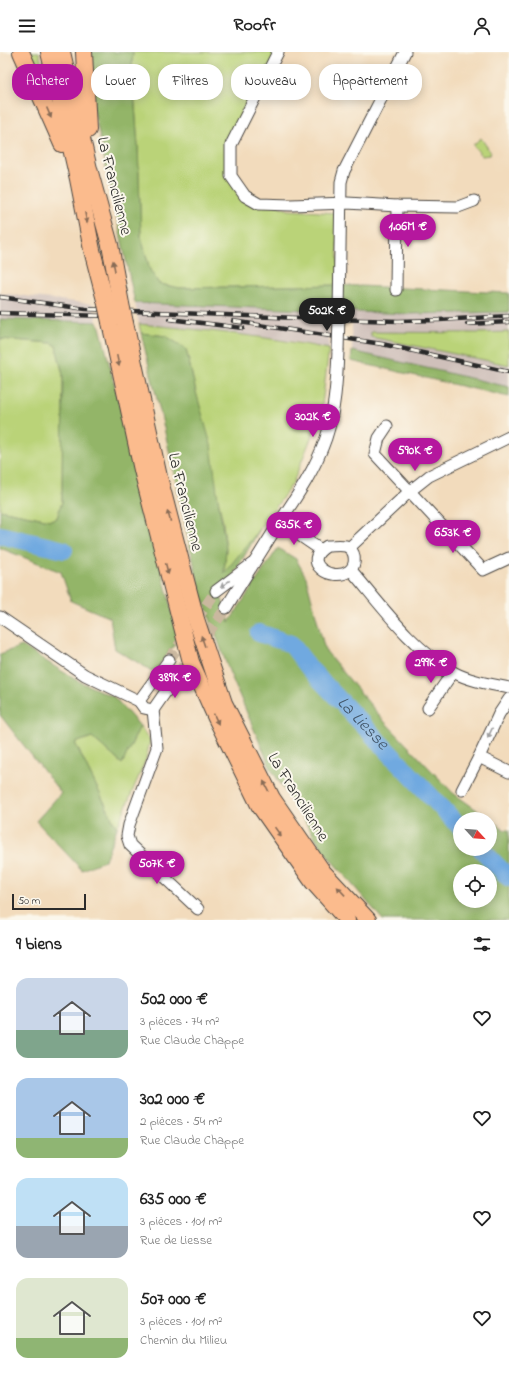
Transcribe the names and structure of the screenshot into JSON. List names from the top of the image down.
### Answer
{
  "streets": {
    "highway": ["La Francilienne"]
  },
  "water": ["La Liesse"],
  "scale_bar": "50 m",
  "north": "bottom right",
  "page": {
    "header": "Roofr",
    "chip": [
      "Acheter",
      "Louer",
      "Filtres",
      "Nouveau",
      "Appartement"
    ],
    "price": [
      "1.06M €",
      "502K €",
      "302K €",
      "590K €",
      "635K €",
      "653K €",
      "299K €",
      "389K €",
      "507K €"
    ],
    "scale": "50 m",
    "heading": "9 biens",
    "list": [
      {
        "name": "502 000 €",
        "note": "3 pièces · 74 m² · Rue Claude Chappe"
      },
      {
        "name": "302 000 €",
        "note": "2 pièces · 54 m² · Rue Claude Chappe"
      },
      {
        "name": "635 000 €",
        "note": "3 pièces · 101 m² · Rue de Liesse"
      },
      {
        "name": "507 000 €",
        "note": "3 pièces · 101 m² · Chemin du Milieu"
      }
    ]
  }
}
